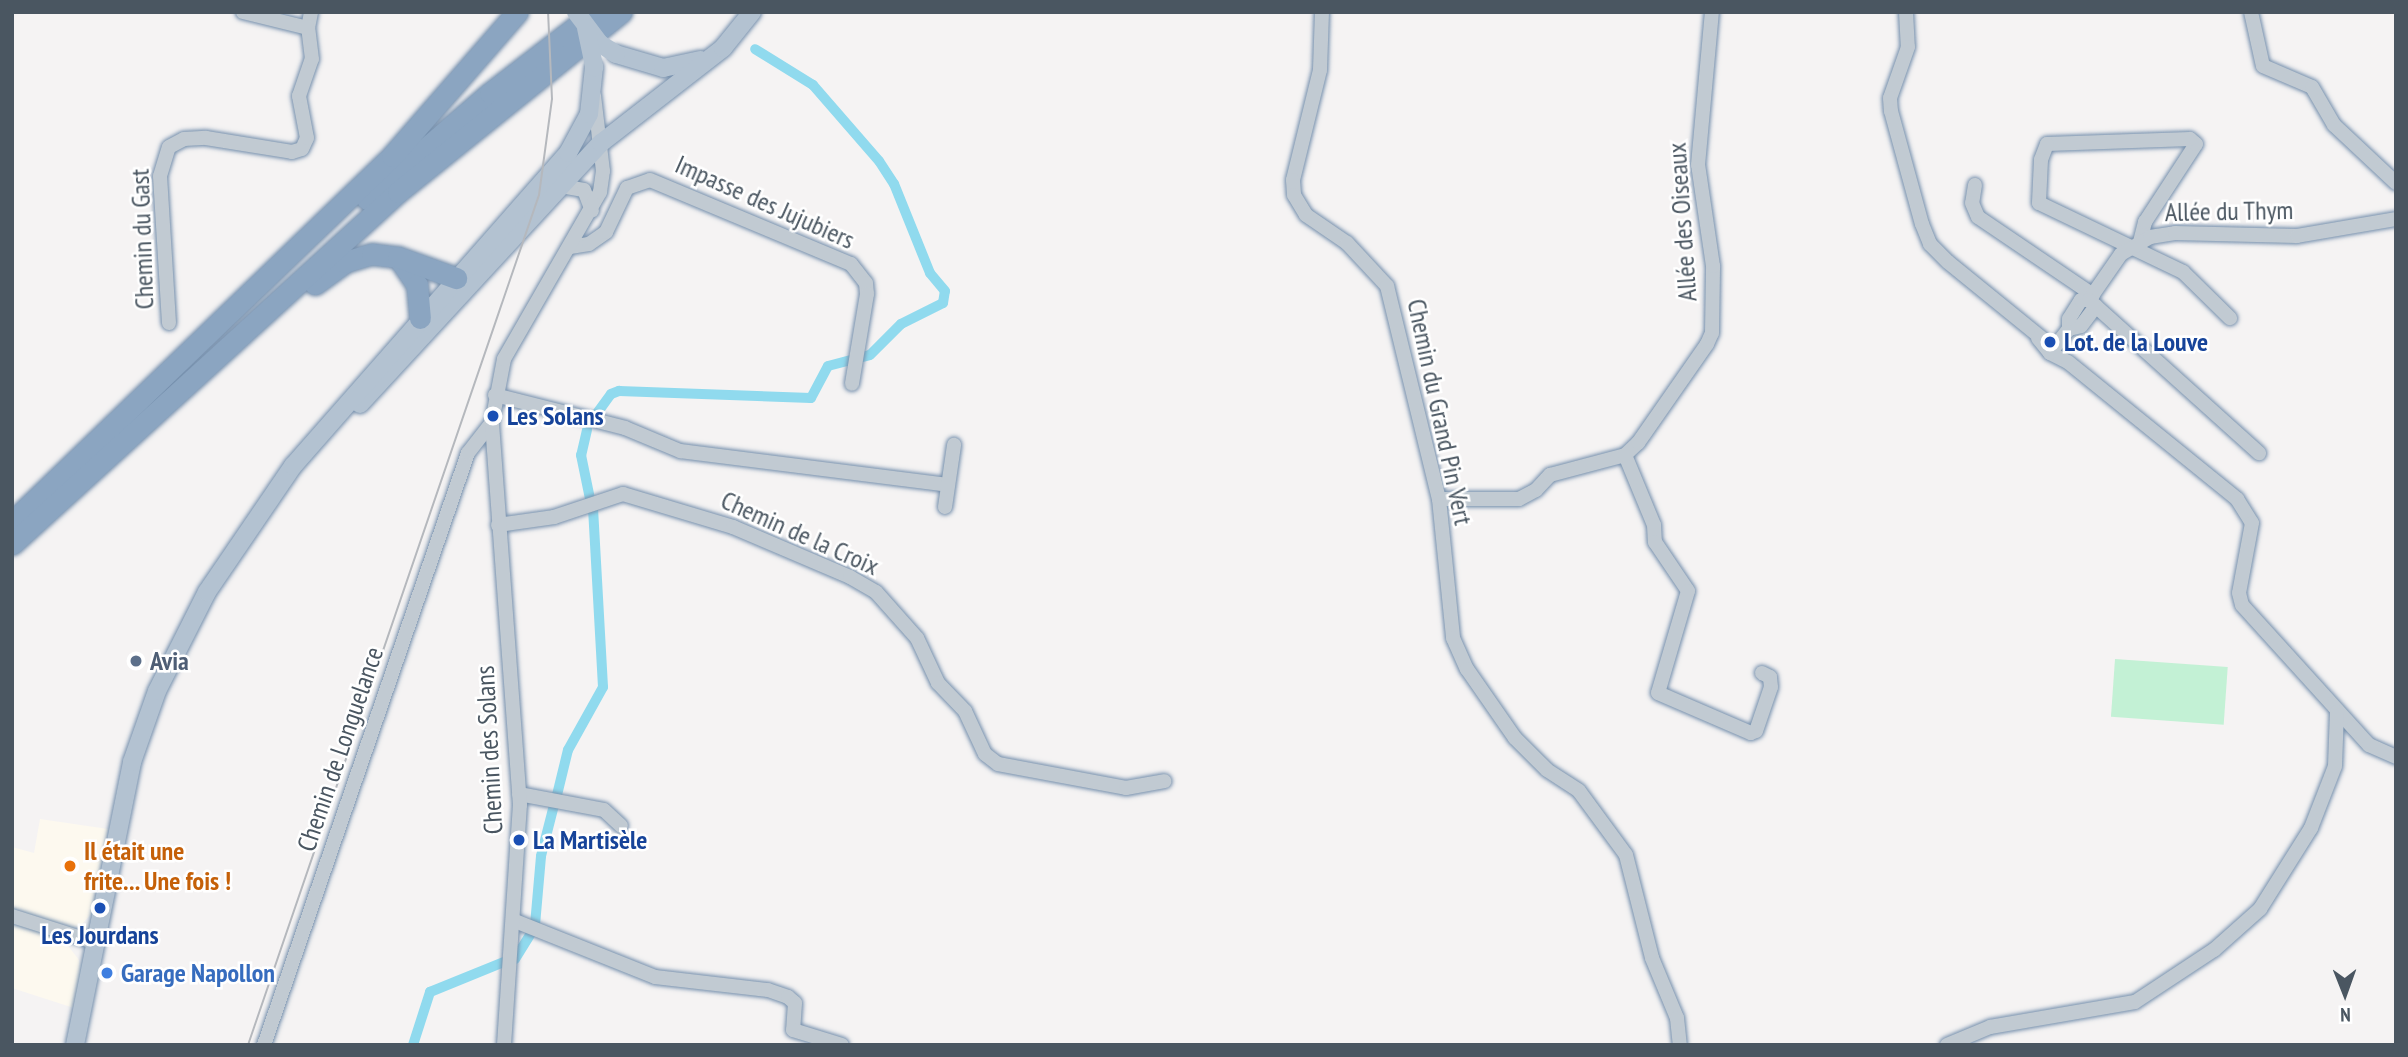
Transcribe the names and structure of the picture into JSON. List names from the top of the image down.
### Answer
{
  "streets": {
    "street": [
      "Impasse des Jujubiers",
      "Allée du Thym",
      "Allée des Oiseaux",
      "Chemin du Gast",
      "Chemin du Grand Pin Vert",
      "Chemin de la Croix",
      "Chemin de Longuelance",
      "Chemin des Solans"
    ]
  },
  "crossings": [
    ["Impasse des Jujubiers", "Chemin des Solans"],
    ["Chemin de la Croix", "Chemin des Solans"],
    ["Chemin de Longuelance", "Chemin des Solans"]
  ],
  "places": [
    "Lot. de la Louve",
    "Les Solans",
    "Avia",
    "La Martisèle",
    "Il était une frite... Une fois !",
    "Les Jourdans",
    "Garage Napollon"
  ],
  "north": "bottom"
}
